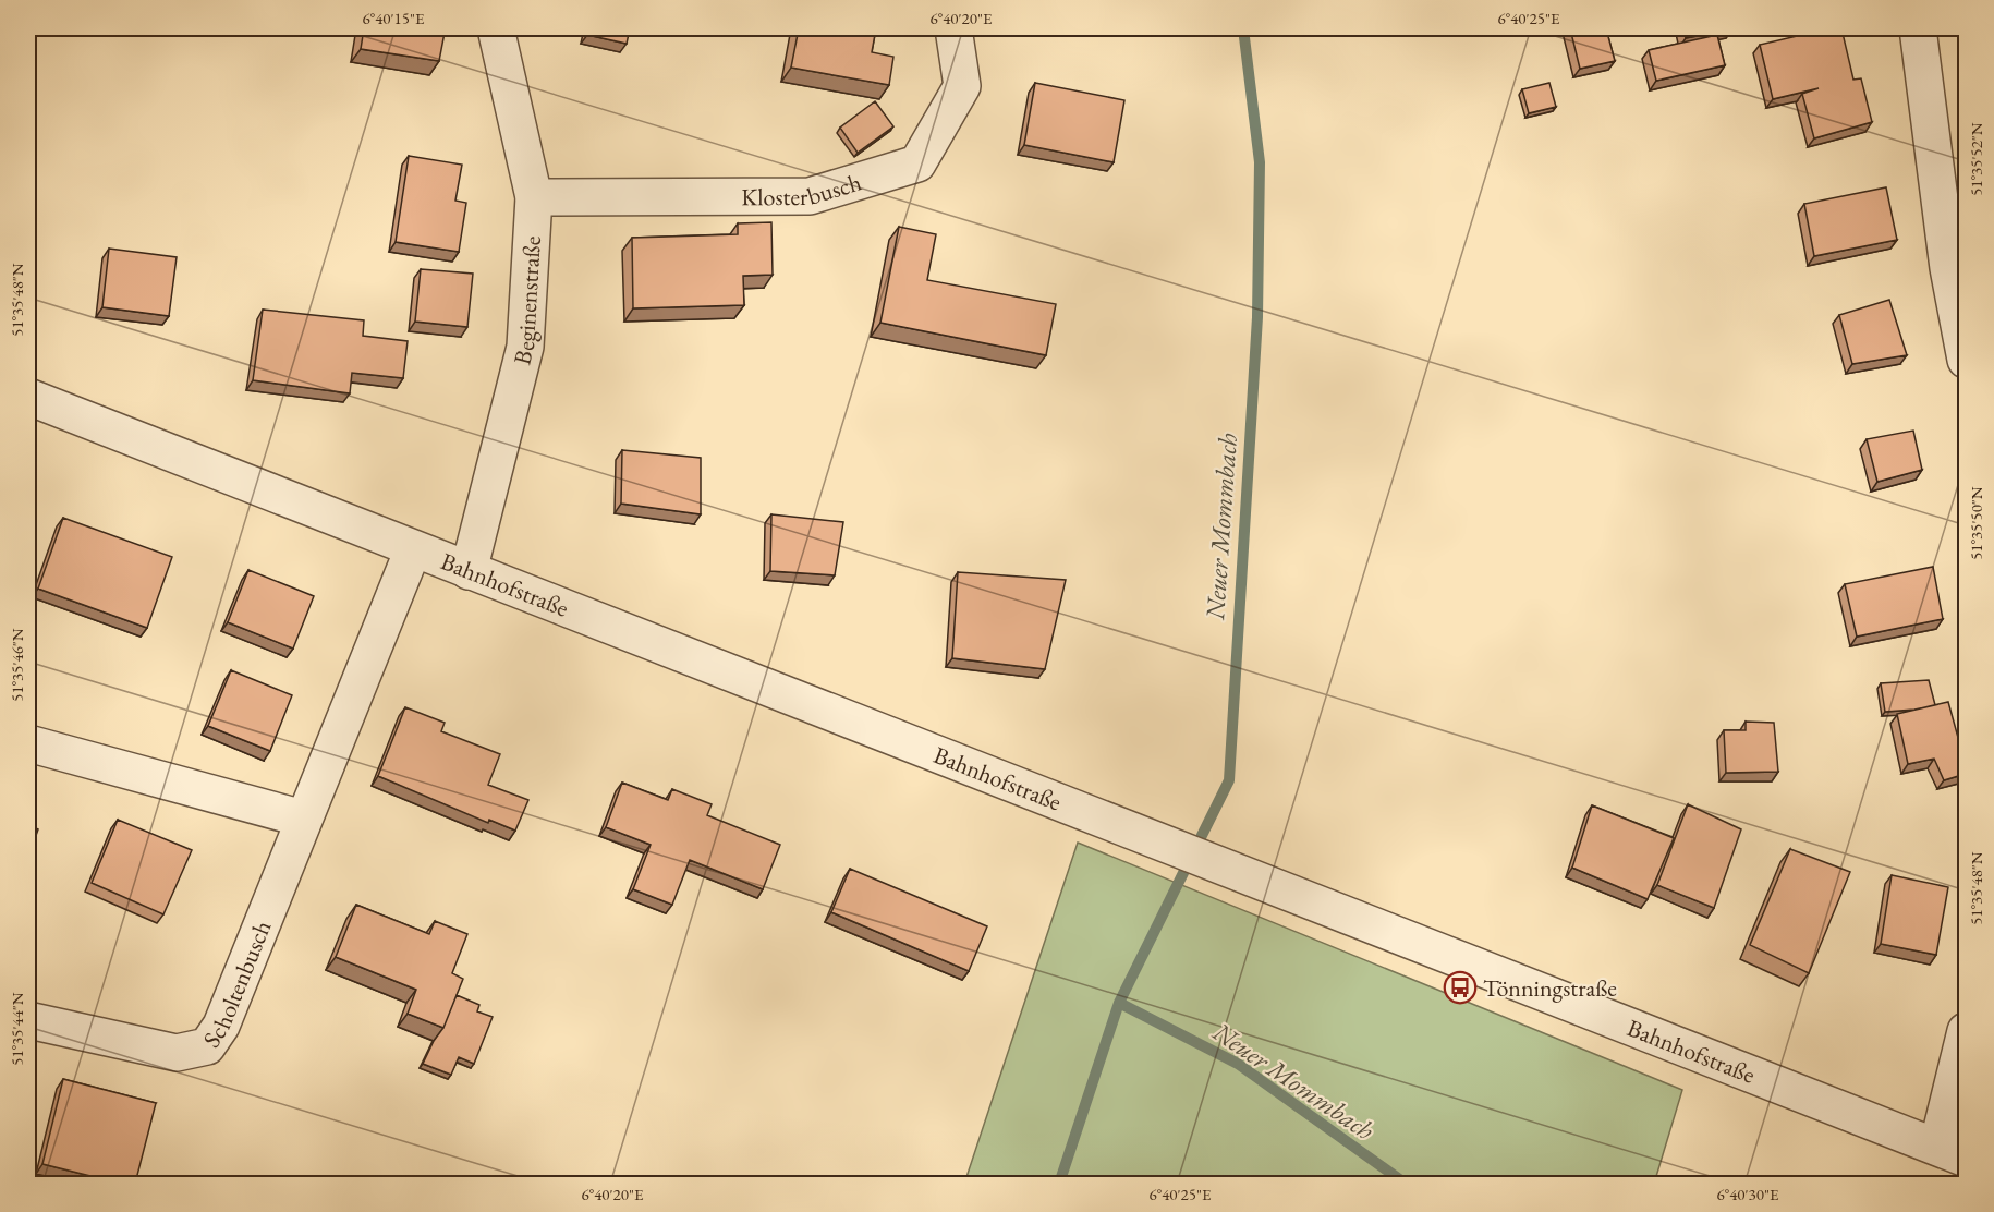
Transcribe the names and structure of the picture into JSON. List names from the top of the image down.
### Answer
{
  "streets": {
    "street": [
      "Klosterbusch",
      "Beginenstraße",
      "Bahnhofstraße",
      "Scholtenbusch"
    ]
  },
  "crossings": [
    ["Klosterbusch", "Beginenstraße"],
    ["Beginenstraße", "Bahnhofstraße"],
    ["Bahnhofstraße", "Scholtenbusch"]
  ],
  "water": ["Neuer Mommbach"],
  "places": {
    "bus stop": ["Tönningstraße"]
  },
  "coordinates": [
    "6°40'15\"E",
    "6°40'20\"E",
    "6°40'25\"E",
    "51°35'52\"N",
    "51°35'48\"N",
    "51°35'50\"N",
    "51°35'46\"N",
    "51°35'44\"N",
    "6°40'30\"E"
  ]
}
